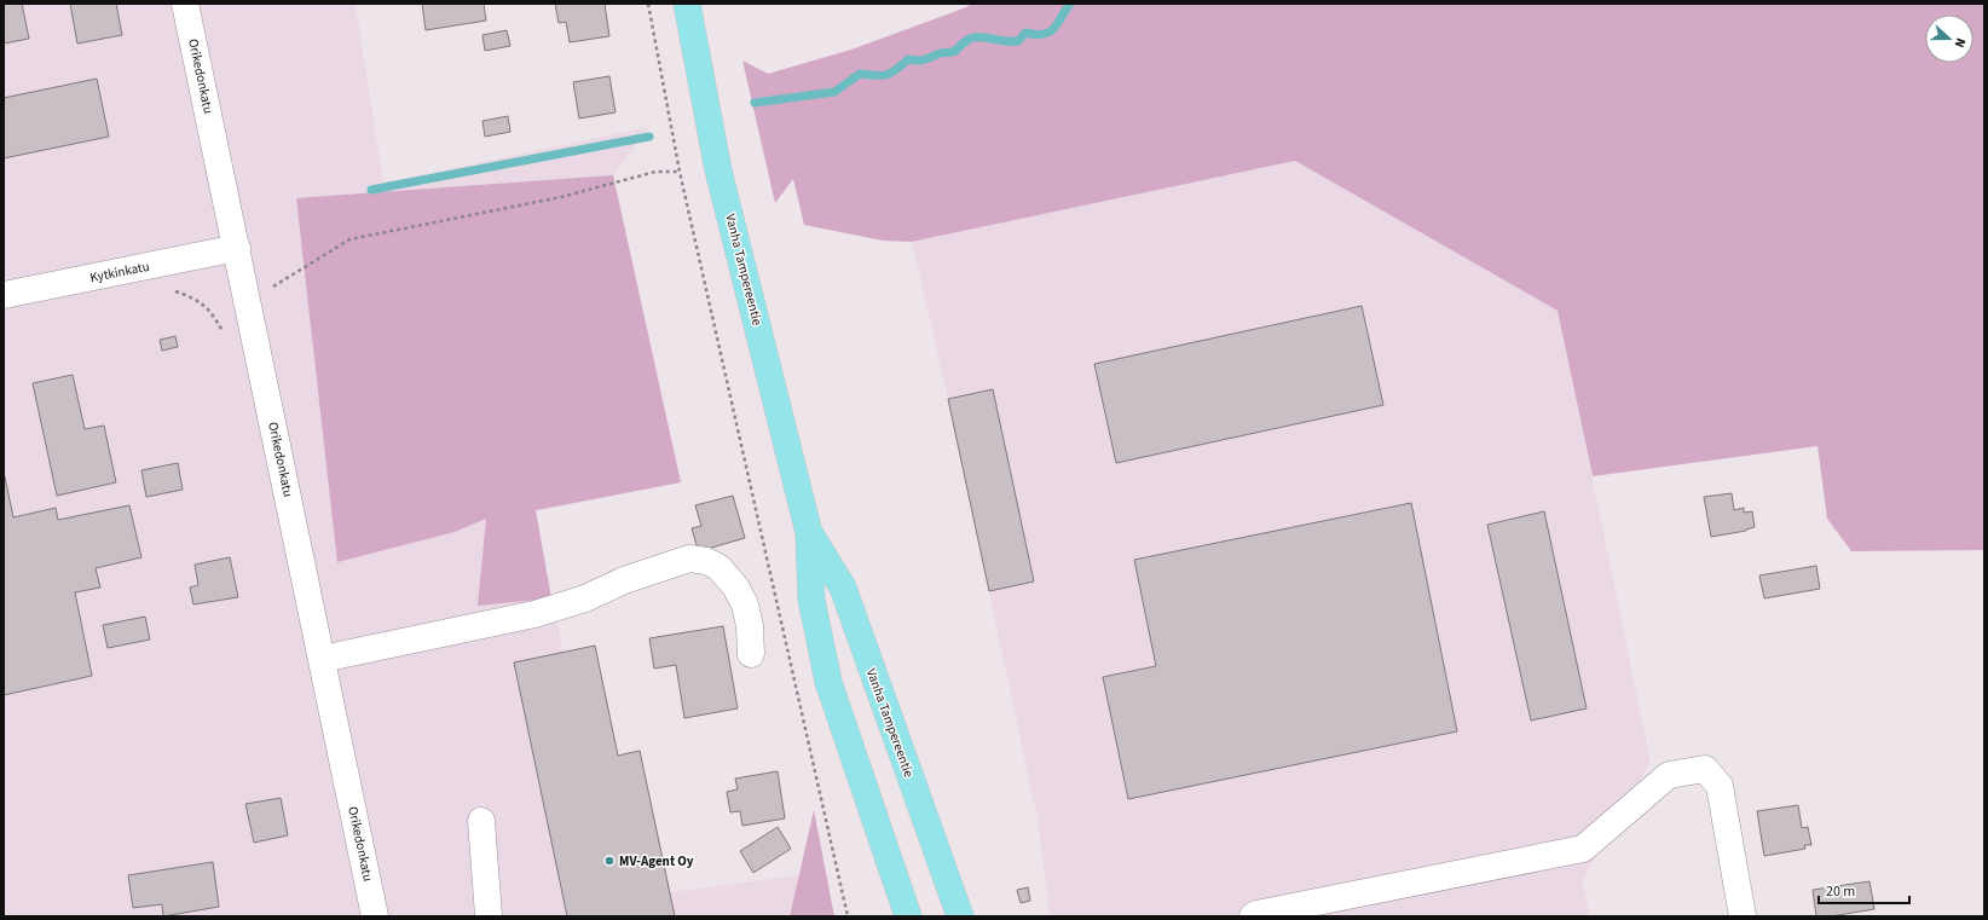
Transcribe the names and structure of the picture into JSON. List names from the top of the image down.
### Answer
{
  "streets": {
    "main road": ["Vanha Tampereentie"],
    "street": ["Orikedonkatu", "Kytkinkatu"]
  },
  "crossings": [
    ["Orikedonkatu", "Kytkinkatu"]
  ],
  "places": ["MV-Agent Oy"],
  "scale_bar": "20 m",
  "north": "right"
}
